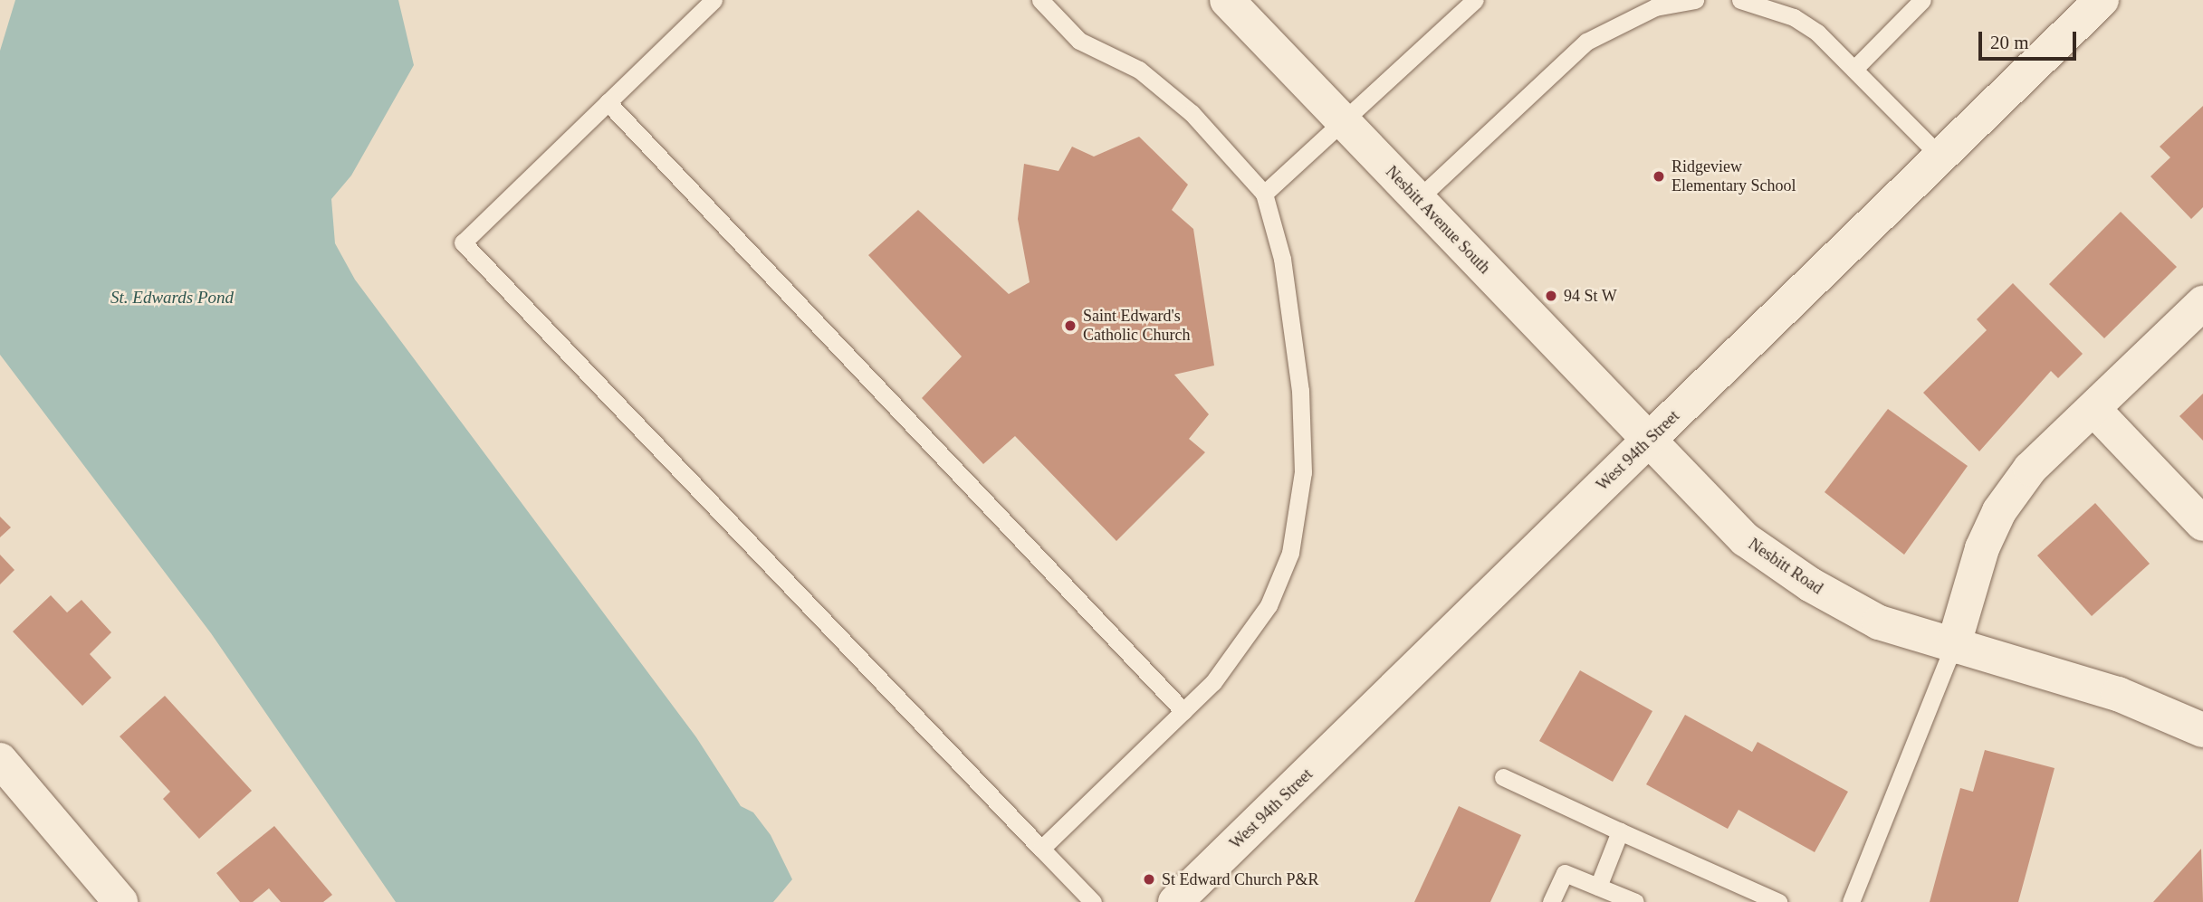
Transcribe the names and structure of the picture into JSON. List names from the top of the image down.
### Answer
{
  "streets": {
    "street": ["Nesbitt Avenue South", "West 94th Street", "Nesbitt Road"]
  },
  "crossings": [
    ["Nesbitt Avenue South", "West 94th Street"],
    ["Nesbitt Avenue South", "Nesbitt Road"],
    ["West 94th Street", "Nesbitt Road"]
  ],
  "water": ["St. Edwards Pond"],
  "places": [
    "Ridgeview Elementary School",
    "94 St W",
    "Saint Edward's Catholic Church",
    "St Edward Church P&R"
  ],
  "scale_bar": "20 m"
}
